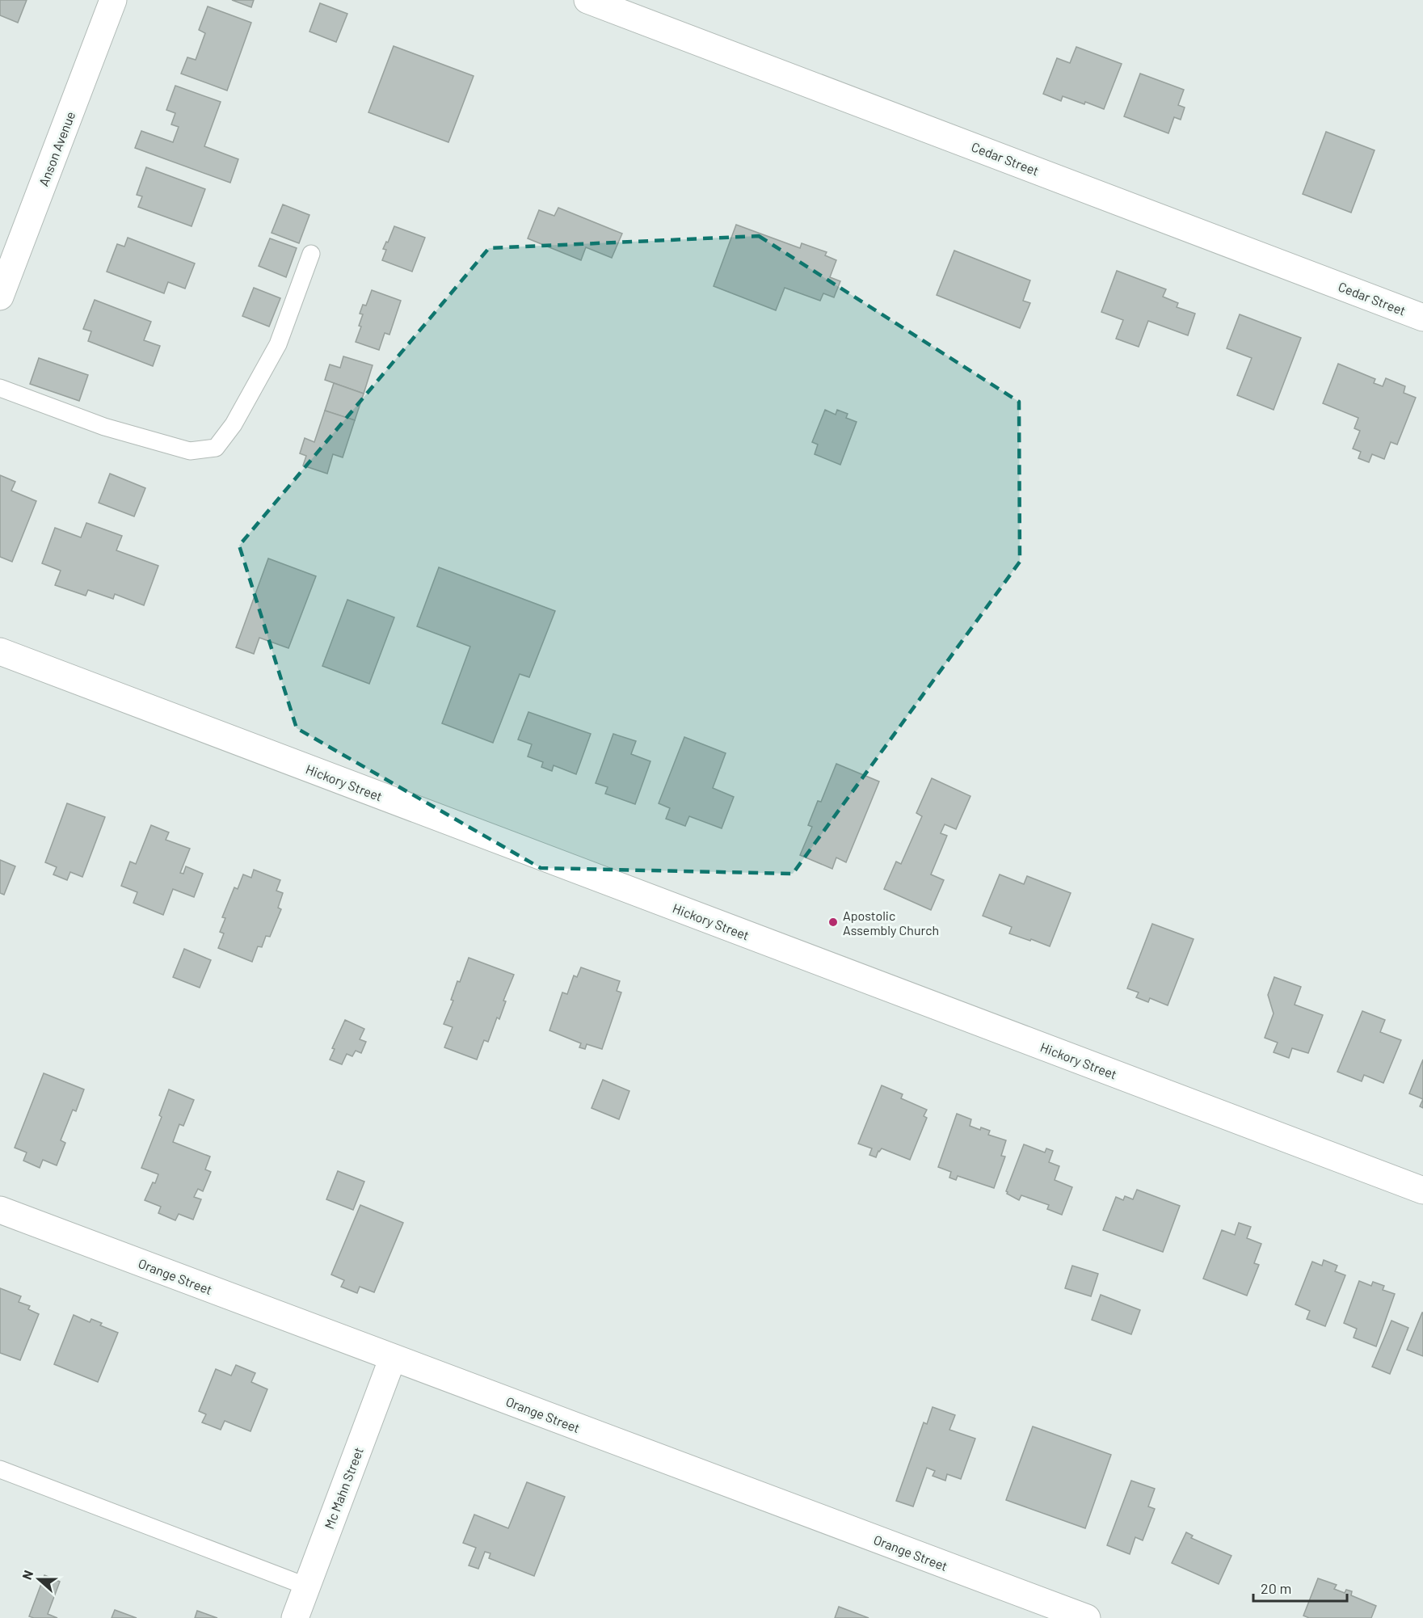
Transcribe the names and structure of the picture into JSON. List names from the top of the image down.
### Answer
{
  "streets": {
    "street": [
      "Anson Avenue",
      "Cedar Street",
      "Hickory Street",
      "Orange Street",
      "Mc Mahn Street"
    ]
  },
  "crossings": [
    ["Orange Street", "Mc Mahn Street"]
  ],
  "places": ["Apostolic Assembly Church"],
  "scale_bar": "20 m",
  "north": "left"
}
